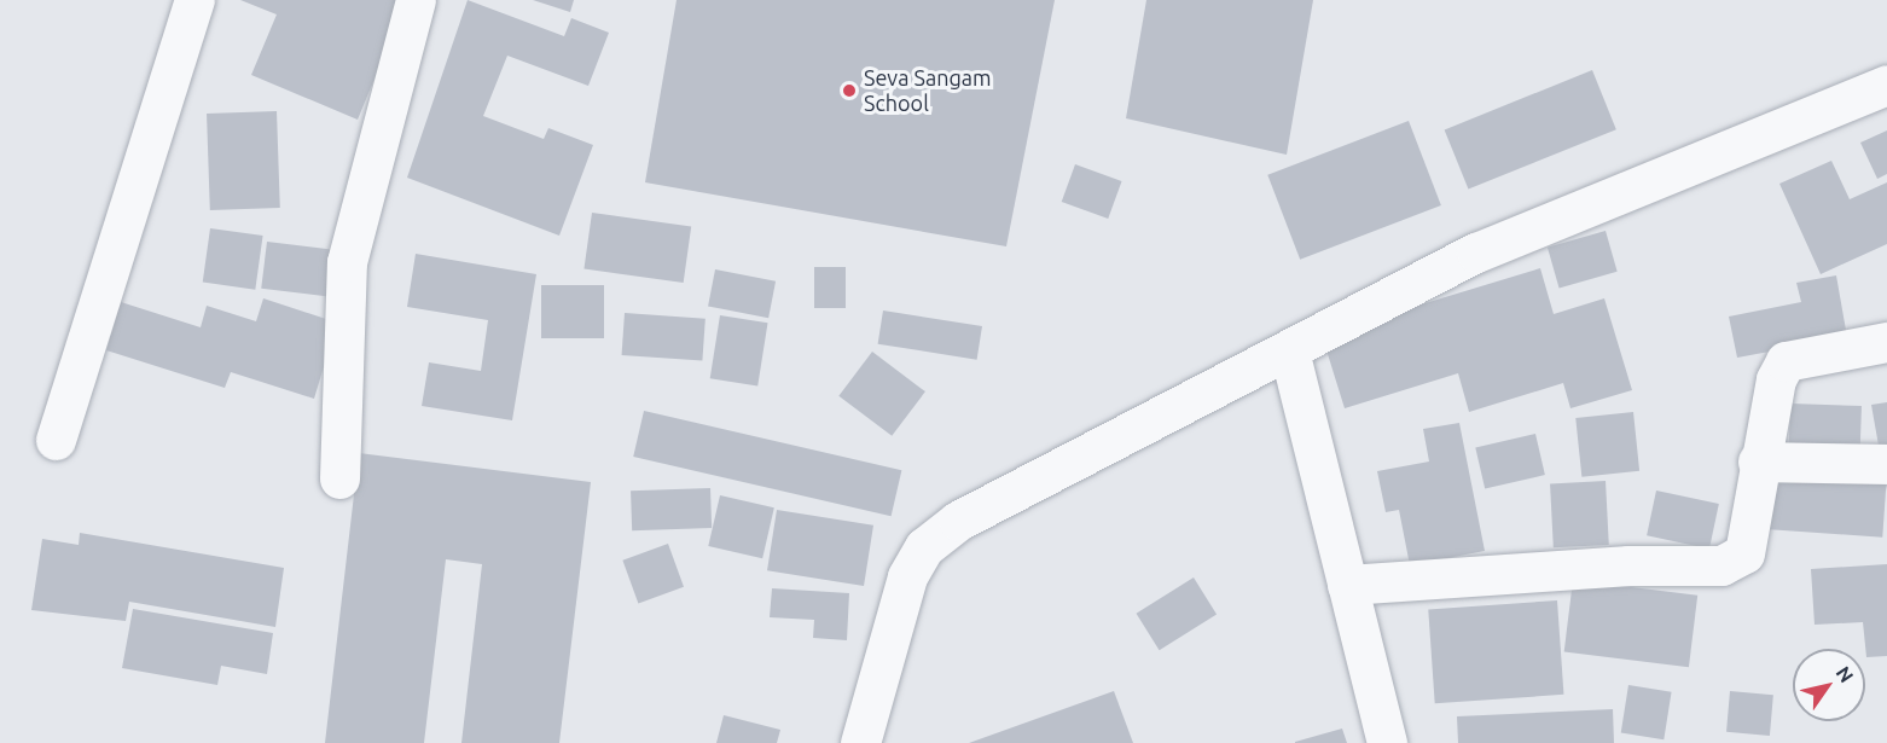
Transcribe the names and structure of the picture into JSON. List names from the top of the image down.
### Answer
{
  "places": ["Seva Sangam School"],
  "north": "top right"
}
